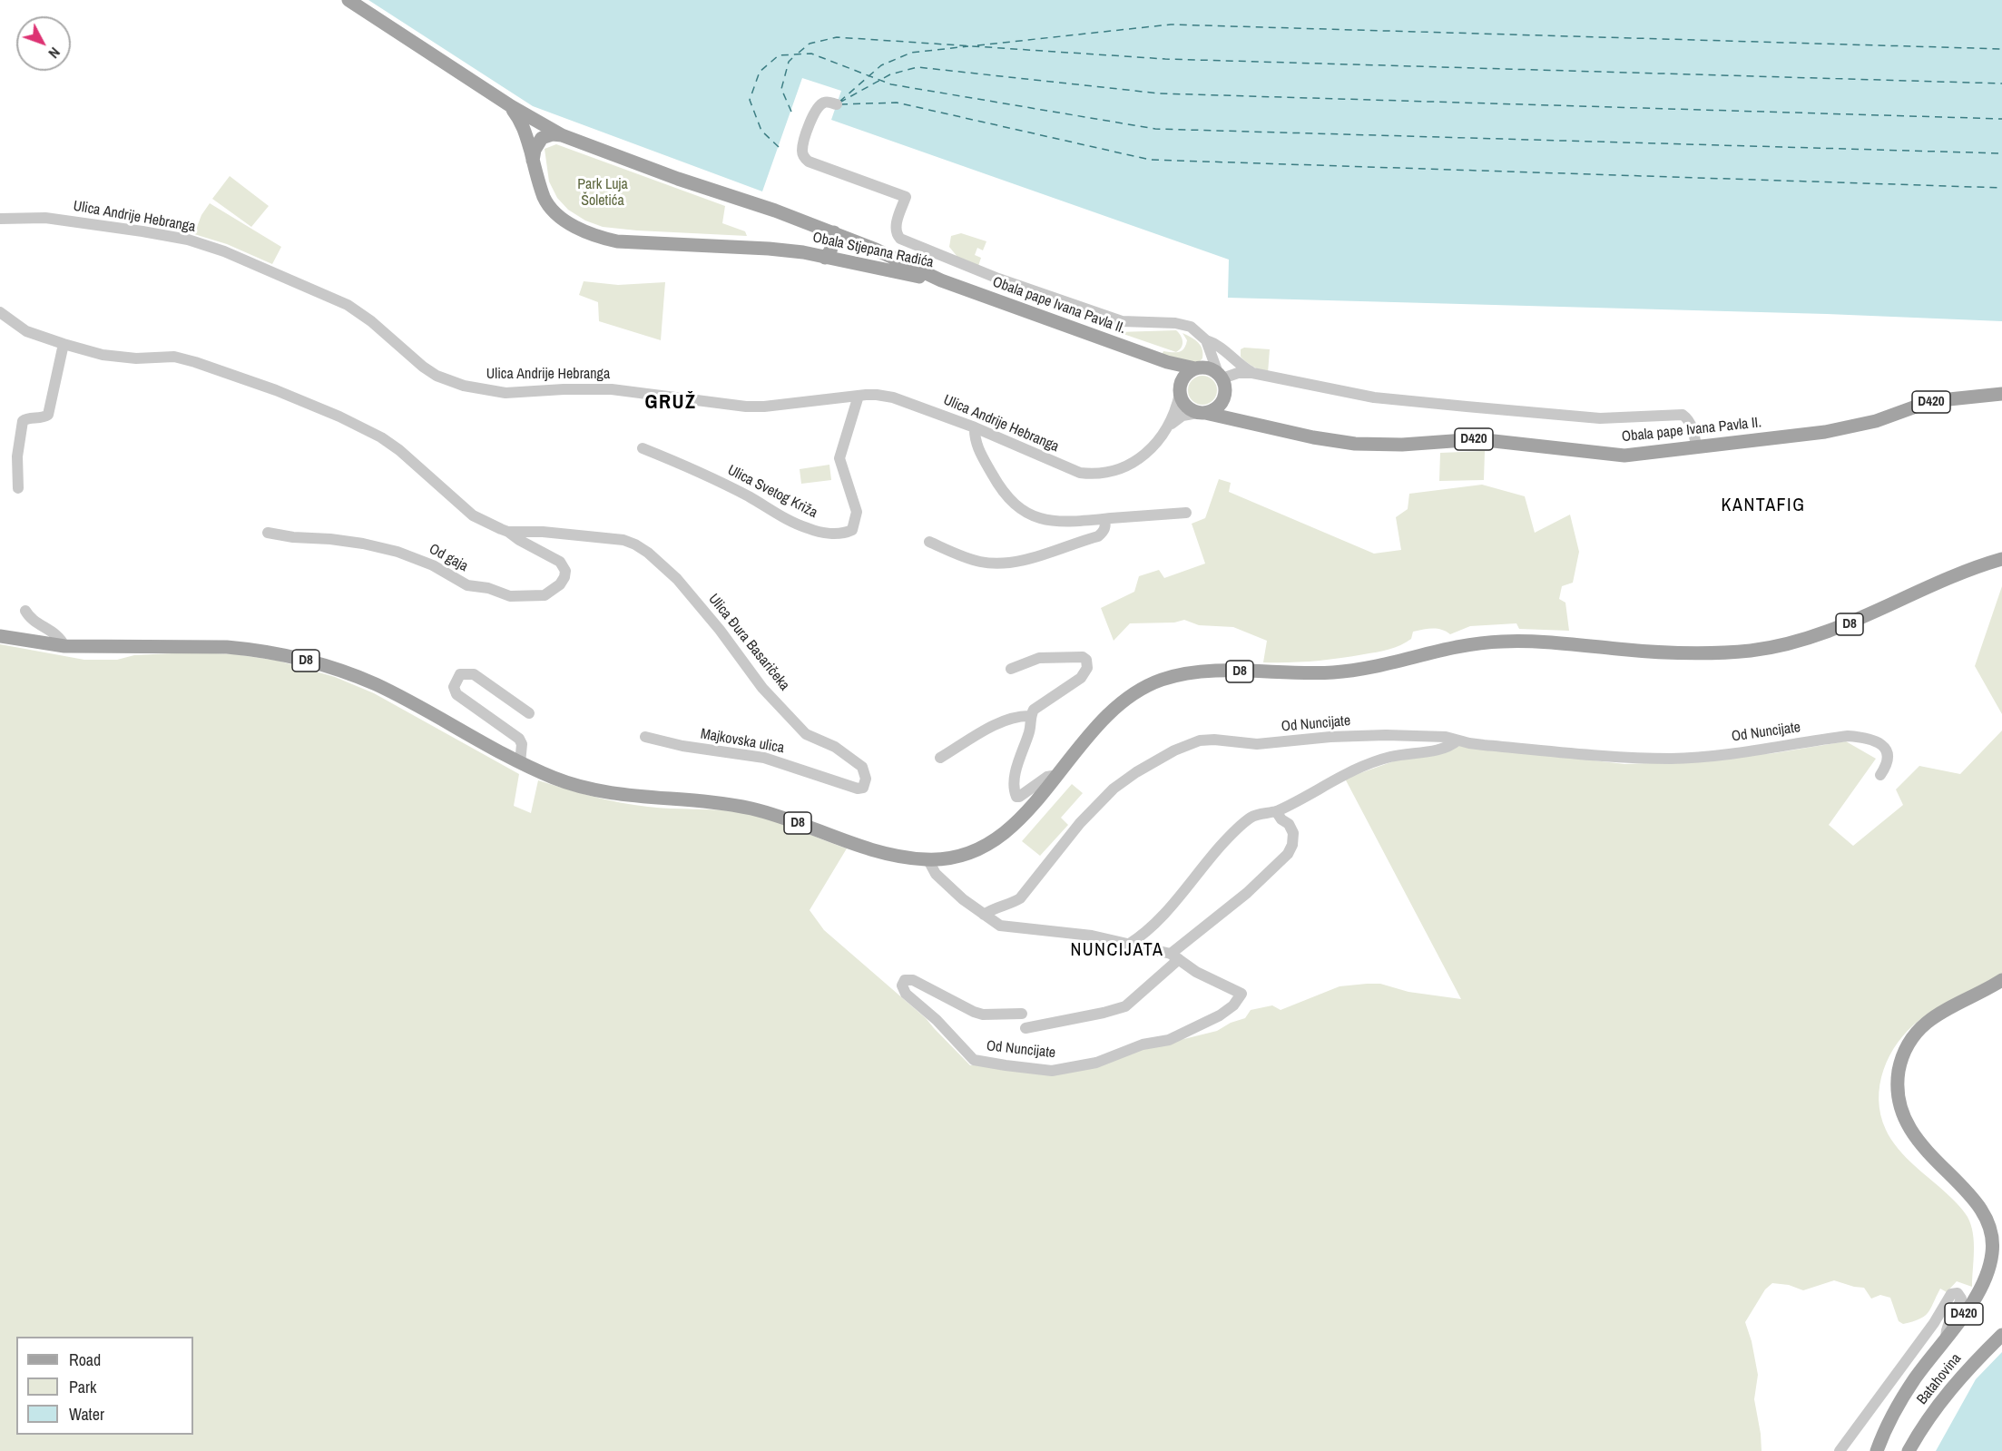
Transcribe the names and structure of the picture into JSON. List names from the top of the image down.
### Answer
{
  "streets": {
    "main road": [
      "Obala Stjepana Radića",
      "Obala pape Ivana Pavla II.",
      "D420",
      "D8",
      "Batahovina"
    ],
    "street": [
      "Ulica Andrije Hebranga",
      "Ulica Svetog Križa",
      "Od gaja",
      "Ulica Đura Basaričeka",
      "Od Nuncijate",
      "Majkovska ulica"
    ]
  },
  "crossings": [
    ["Ulica Andrije Hebranga", "Obala pape Ivana Pavla II."],
    ["Ulica Andrije Hebranga", "Ulica Svetog Križa"],
    ["Obala Stjepana Radića", "Obala pape Ivana Pavla II."],
    ["Od gaja", "Ulica Đura Basaričeka"],
    ["D8", "Od Nuncijate"],
    ["Ulica Đura Basaričeka", "Majkovska ulica"]
  ],
  "districts": ["GRUŽ", "KANTAFIG", "NUNCIJATA"],
  "parks": ["Park Luja Šoletića"],
  "legend": ["Road", "Park", "Water"],
  "north": "bottom right"
}
